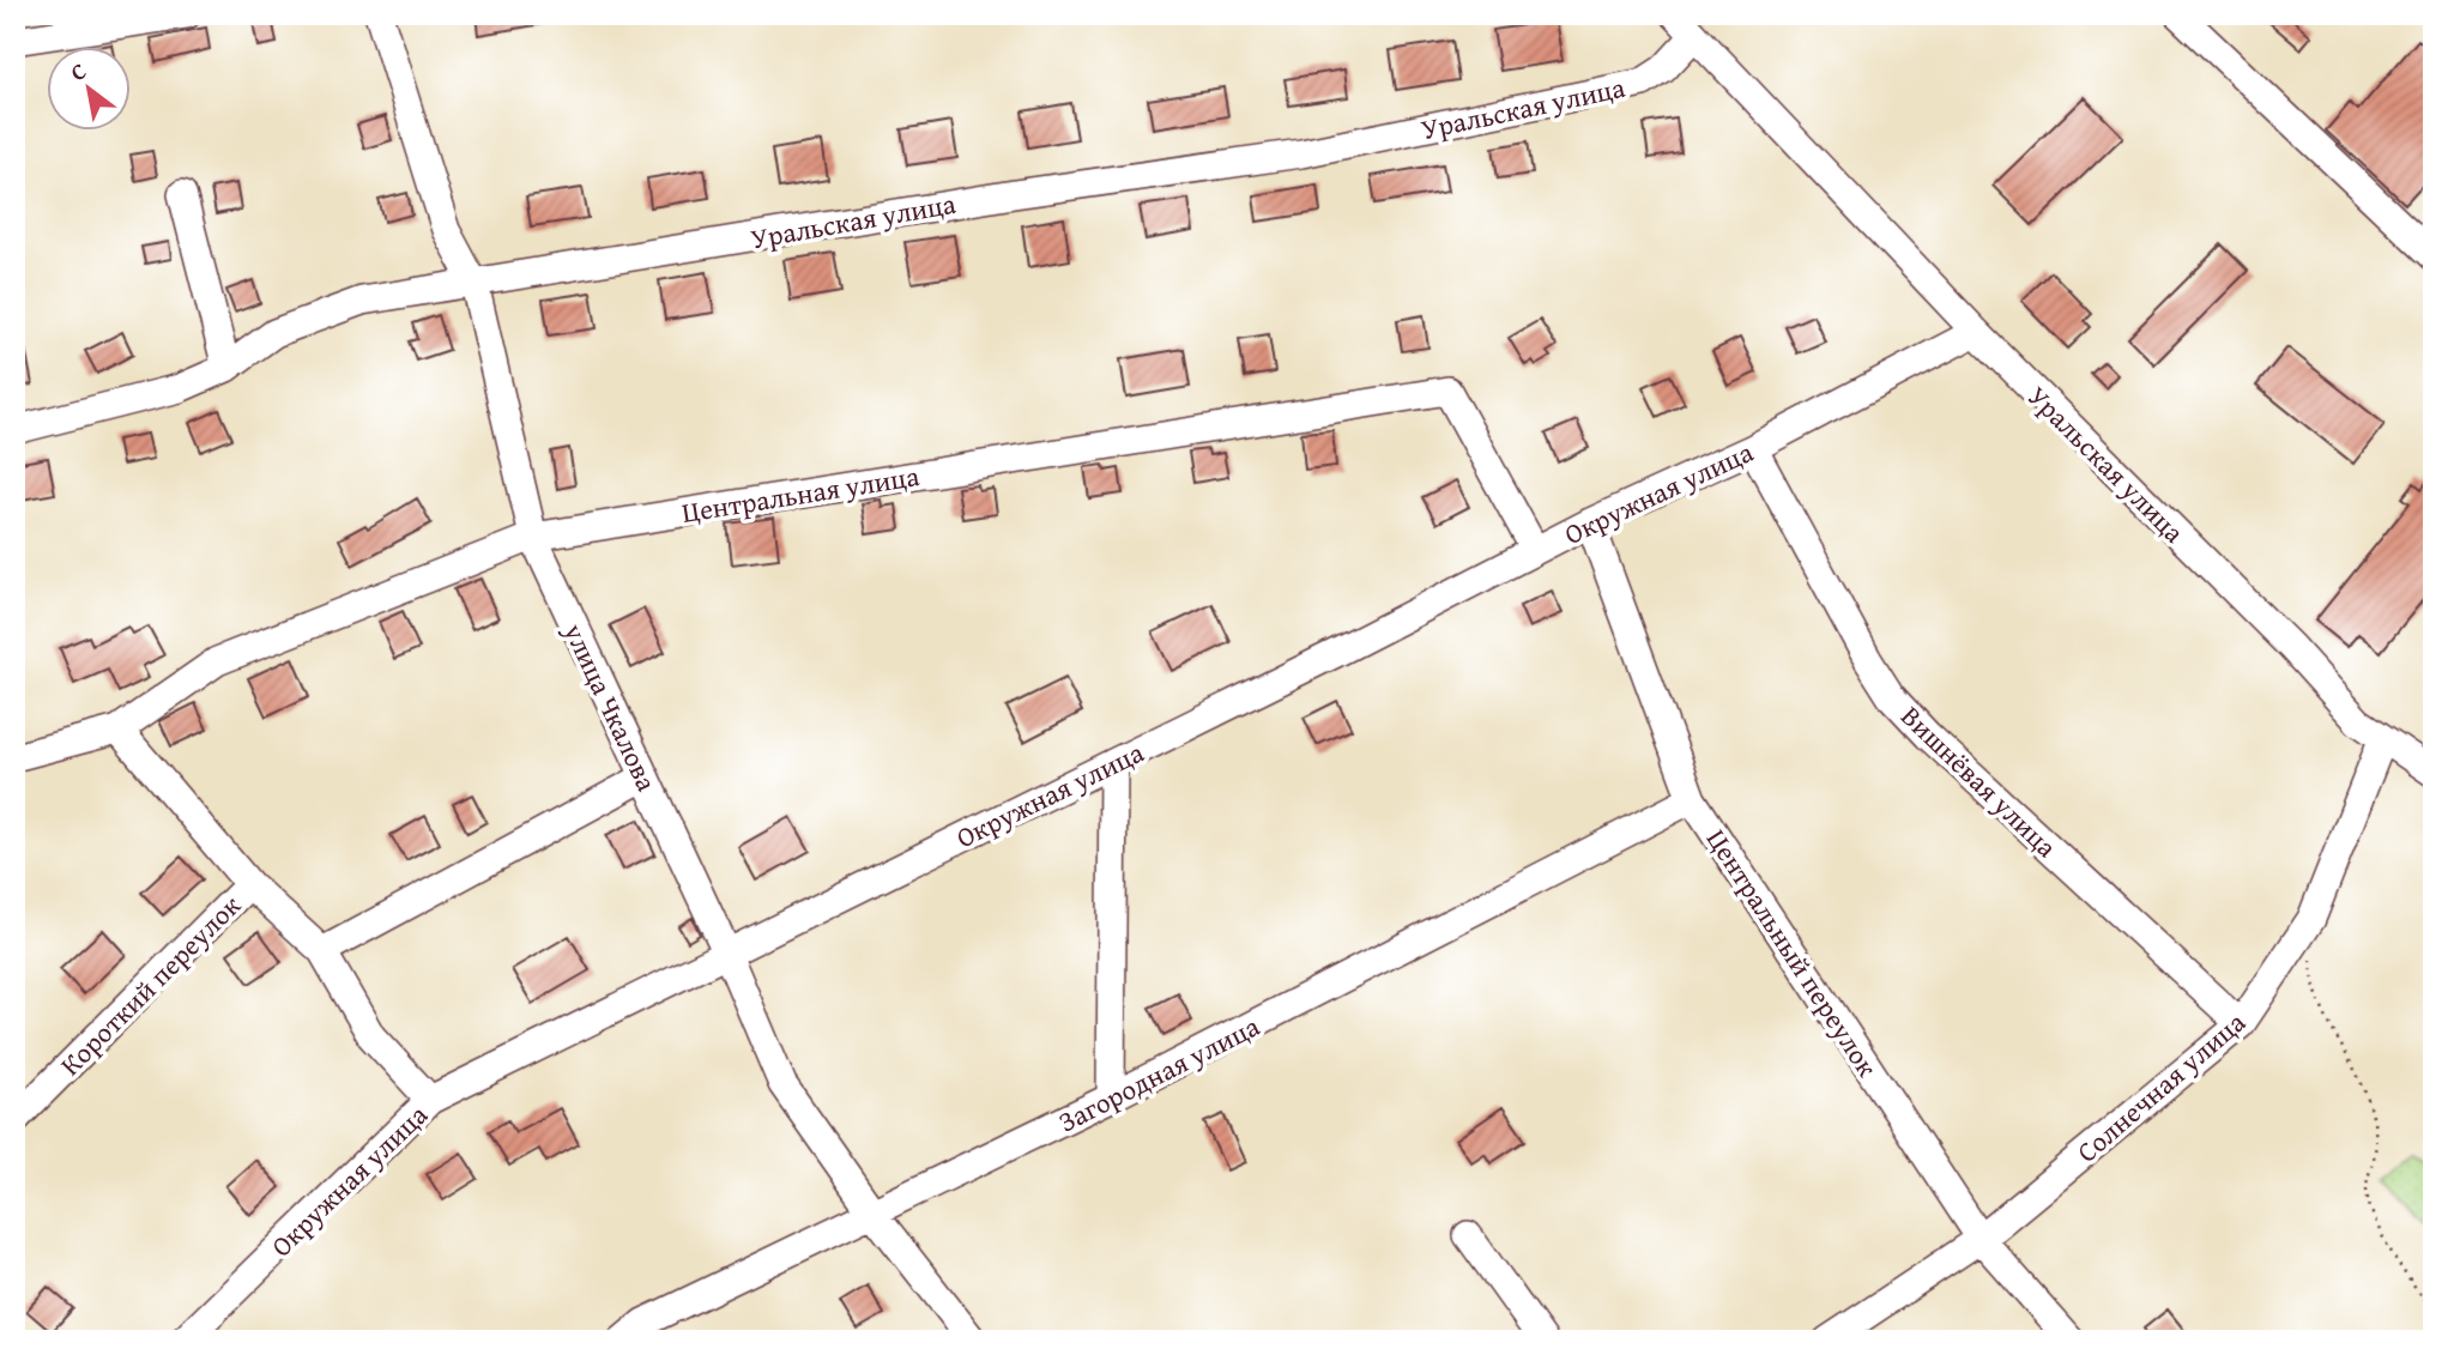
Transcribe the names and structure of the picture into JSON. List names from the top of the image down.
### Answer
{
  "streets": {
    "street": [
      "Уральская улица",
      "Окружная улица",
      "Центральная улица",
      "улица Чкалова",
      "Вишнёвая улица",
      "Центральный переулок",
      "Короткий переулок",
      "Загородная улица",
      "Солнечная улица"
    ]
  },
  "crossings": [
    ["Уральская улица", "Окружная улица"],
    ["Уральская улица", "улица Чкалова"],
    ["Уральская улица", "Солнечная улица"],
    ["Окружная улица", "Центральная улица"],
    ["Окружная улица", "улица Чкалова"],
    ["Окружная улица", "Вишнёвая улица"],
    ["Окружная улица", "Центральный переулок"],
    ["Центральная улица", "улица Чкалова"],
    ["улица Чкалова", "Загородная улица"],
    ["Вишнёвая улица", "Солнечная улица"],
    ["Центральный переулок", "Загородная улица"],
    ["Центральный переулок", "Солнечная улица"]
  ],
  "north": "top left"
}
